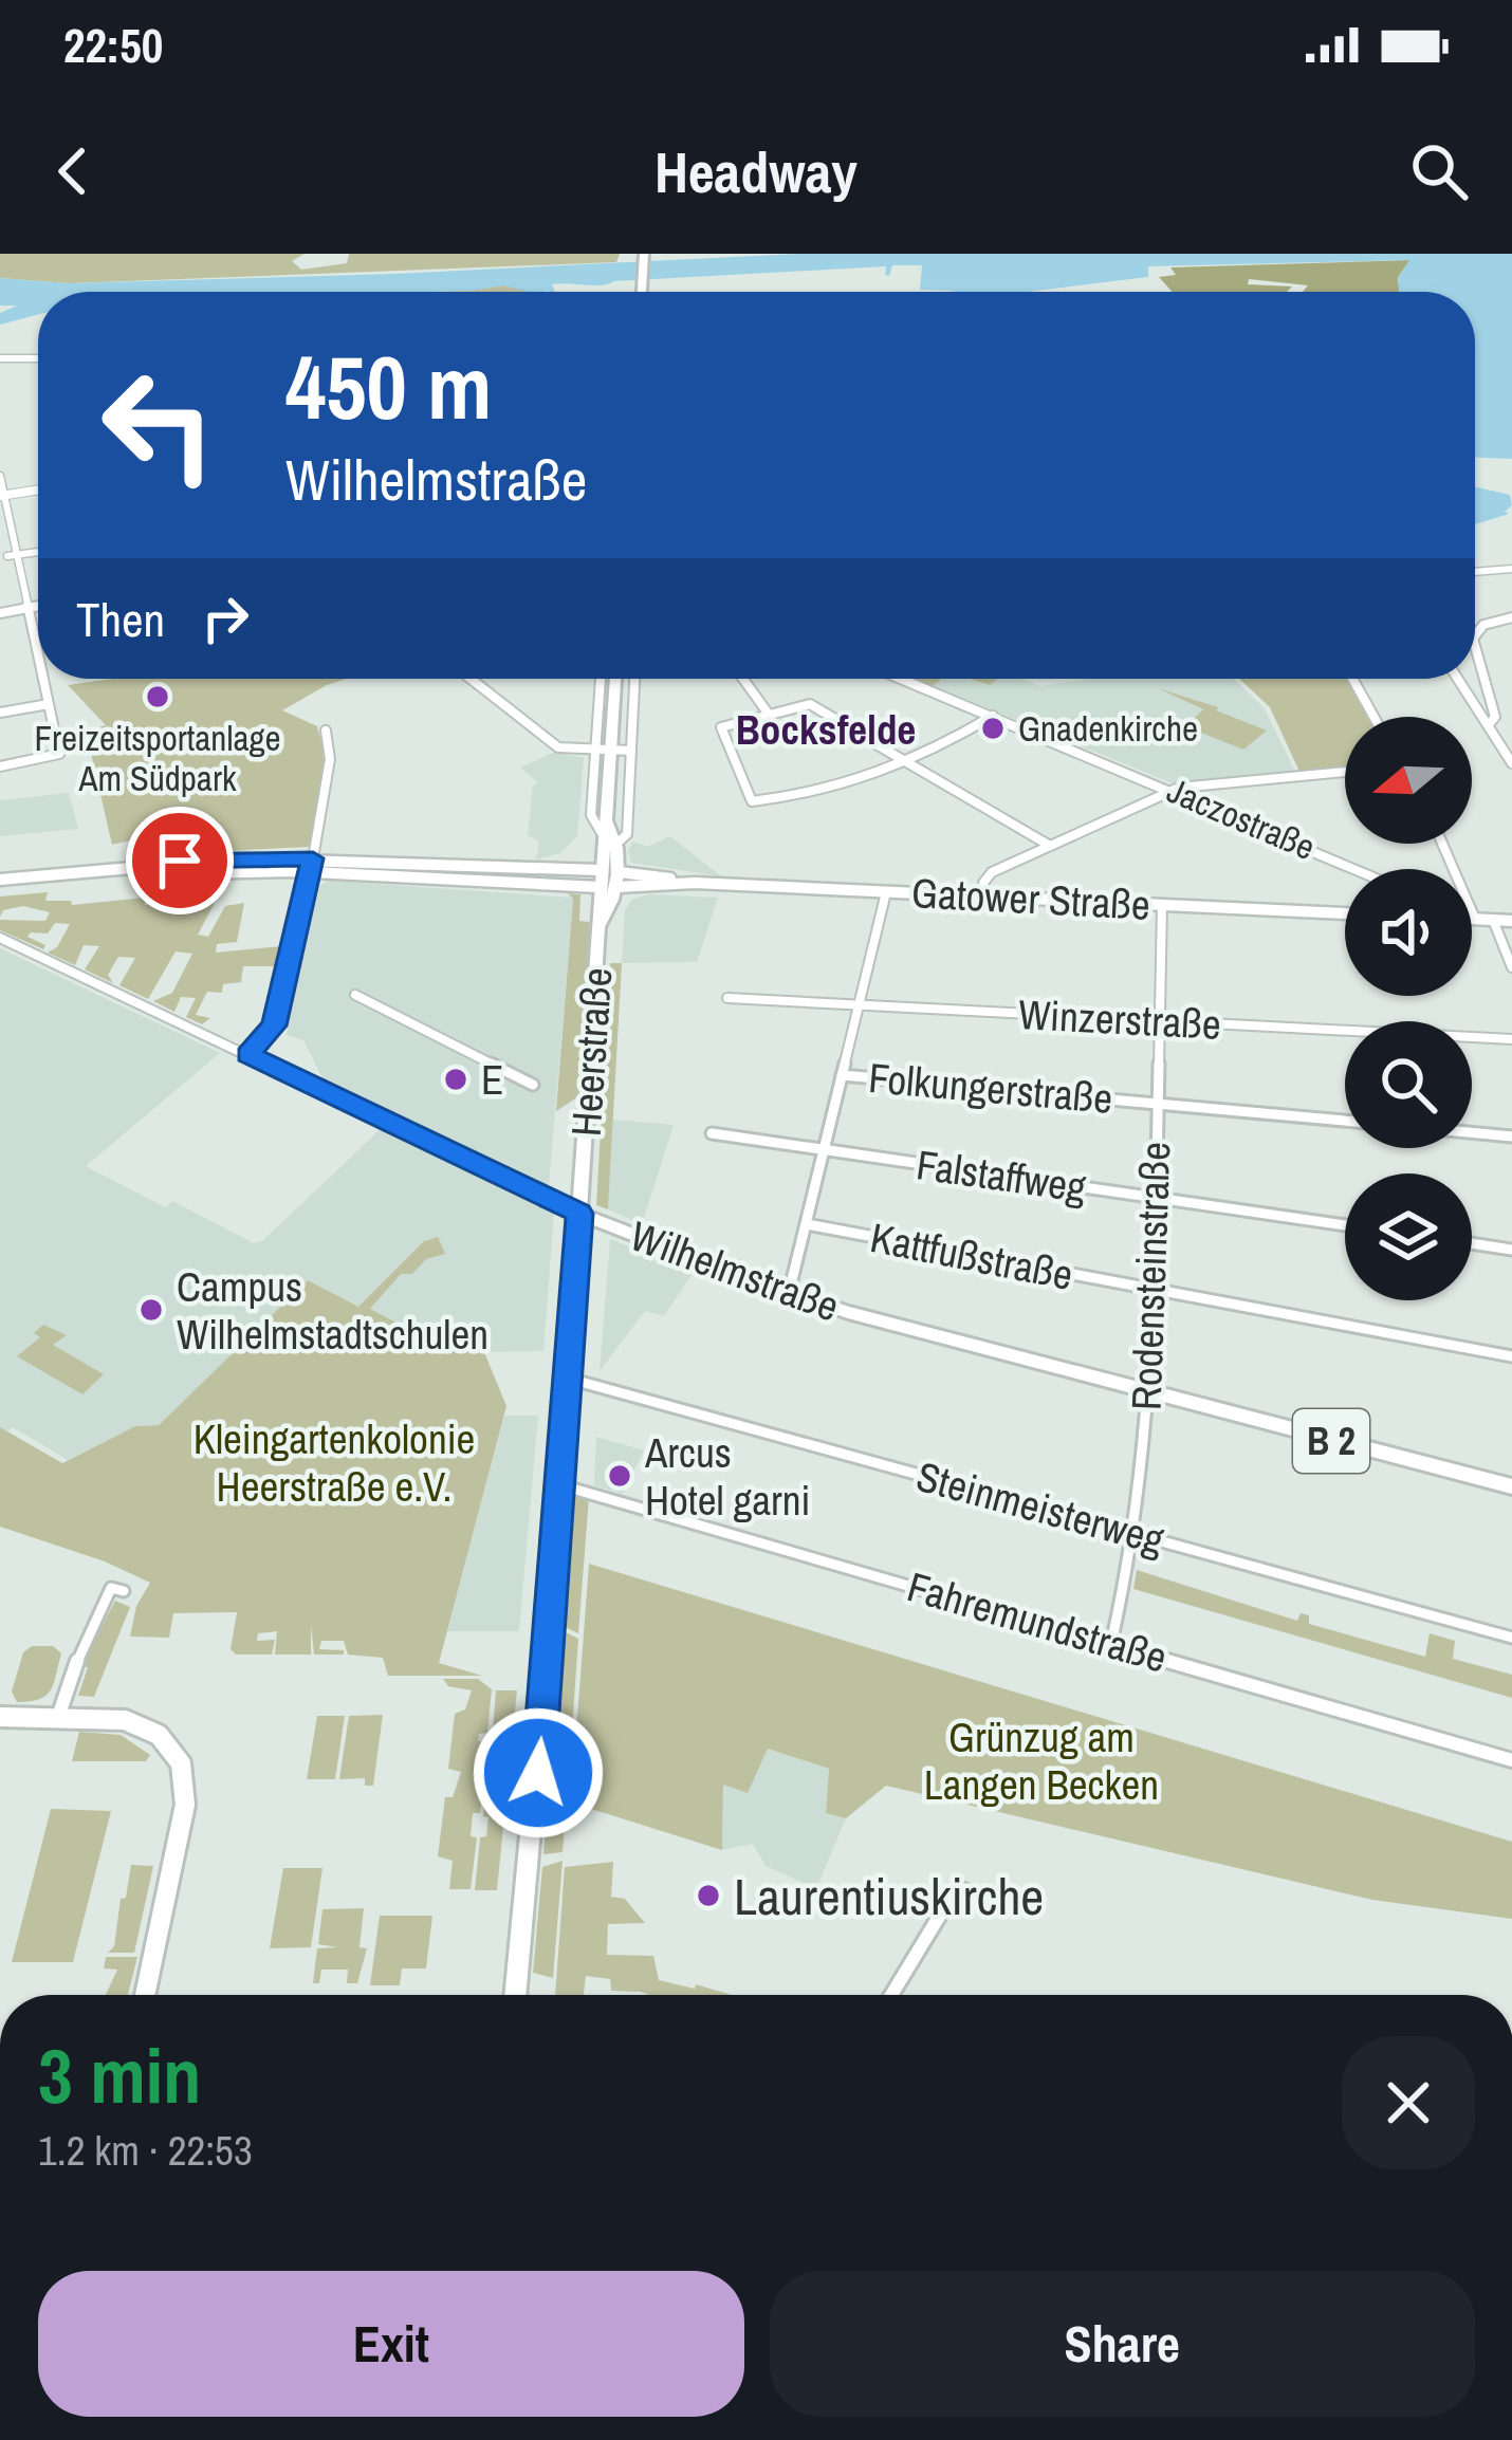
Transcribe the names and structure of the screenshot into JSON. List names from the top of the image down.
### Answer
{
  "streets": {
    "main road": [
      "Gatower Straße",
      "Heerstraße",
      "Wilhelmstraße",
      "B 2"
    ],
    "street": [
      "Jaczostraße",
      "Winzerstraße",
      "Folkungerstraße",
      "Falstaffweg",
      "Kattfußstraße",
      "Rodensteinstraße",
      "Steinmeisterweg",
      "Fahremundstraße"
    ]
  },
  "crossings": [
    ["Gatower Straße", "Heerstraße"],
    ["Gatower Straße", "Rodensteinstraße"],
    ["Winzerstraße", "Rodensteinstraße"],
    ["Heerstraße", "Wilhelmstraße"],
    ["Heerstraße", "Steinmeisterweg"],
    ["Heerstraße", "Fahremundstraße"],
    ["Folkungerstraße", "Rodensteinstraße"],
    ["Falstaffweg", "Rodensteinstraße"],
    ["Kattfußstraße", "Rodensteinstraße"],
    ["Wilhelmstraße", "Rodensteinstraße"],
    ["Rodensteinstraße", "Steinmeisterweg"],
    ["Rodensteinstraße", "Fahremundstraße"]
  ],
  "districts": ["Bocksfelde"],
  "parks": ["Kleingartenkolonie Heerstraße e.V.", "Grünzug am Langen Becken"],
  "places": [
    "Freizeitsportanlage Am Südpark",
    "Gnadenkirche",
    "E",
    "Campus Wilhelmstadtschulen",
    "Arcus Hotel garni",
    "Laurentiuskirche"
  ],
  "north": "left",
  "page": {
    "status": "22:50",
    "header": "Headway",
    "turn": ["450 m", "Wilhelmstraße"],
    "then": "Then",
    "heading": ["3 min", "1.2 km · 22:53"],
    "buttons": ["Exit", "Share"]
  }
}
